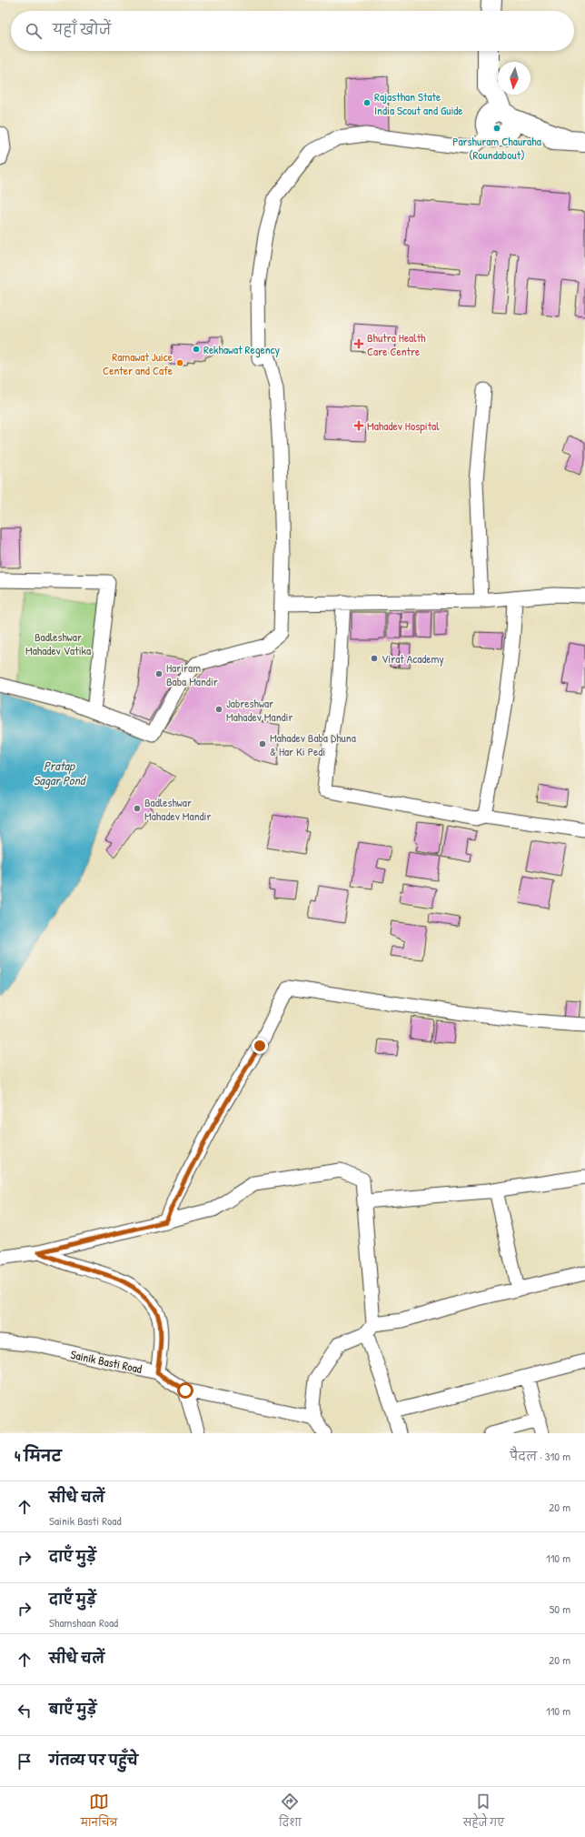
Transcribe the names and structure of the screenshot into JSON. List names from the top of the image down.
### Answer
{
  "streets": {
    "street": ["Sainik Basti Road"]
  },
  "water": ["Pratap Sagar Pond"],
  "parks": ["Badleshwar Mahadev Vatika"],
  "places": {
    "other": [
      "Rajasthan State India Scout and Guide",
      "Parshuram Chauraha (Roundabout)",
      "Rekhawat Regency",
      "Ramawat Juice Center and Cafe",
      "Virat Academy",
      "Hariram Baba Mandir",
      "Jabreshwar Mahadev Mandir",
      "Mahadev Baba Dhuna & Har Ki Pedi",
      "Badleshwar Mahadev Mandir"
    ],
    "health": ["Bhutra Health Care Centre", "Mahadev Hospital"]
  },
  "north": "bottom",
  "page": {
    "search": "यहाँ खोजें",
    "heading": ["4 मिनट", "पैदल · 310 m"],
    "list": [
      ["सीधे चलें", "Sainik Basti Road", "20 m"],
      ["दाएँ मुड़ें", "110 m"],
      ["दाएँ मुड़ें", "Shamshaan Road", "50 m"],
      ["सीधे चलें", "20 m"],
      ["बाएँ मुड़ें", "110 m"],
      "गंतव्य पर पहुँचे"
    ],
    "nav": ["मानचित्र", "दिशा", "सहेजे गए"]
  }
}
